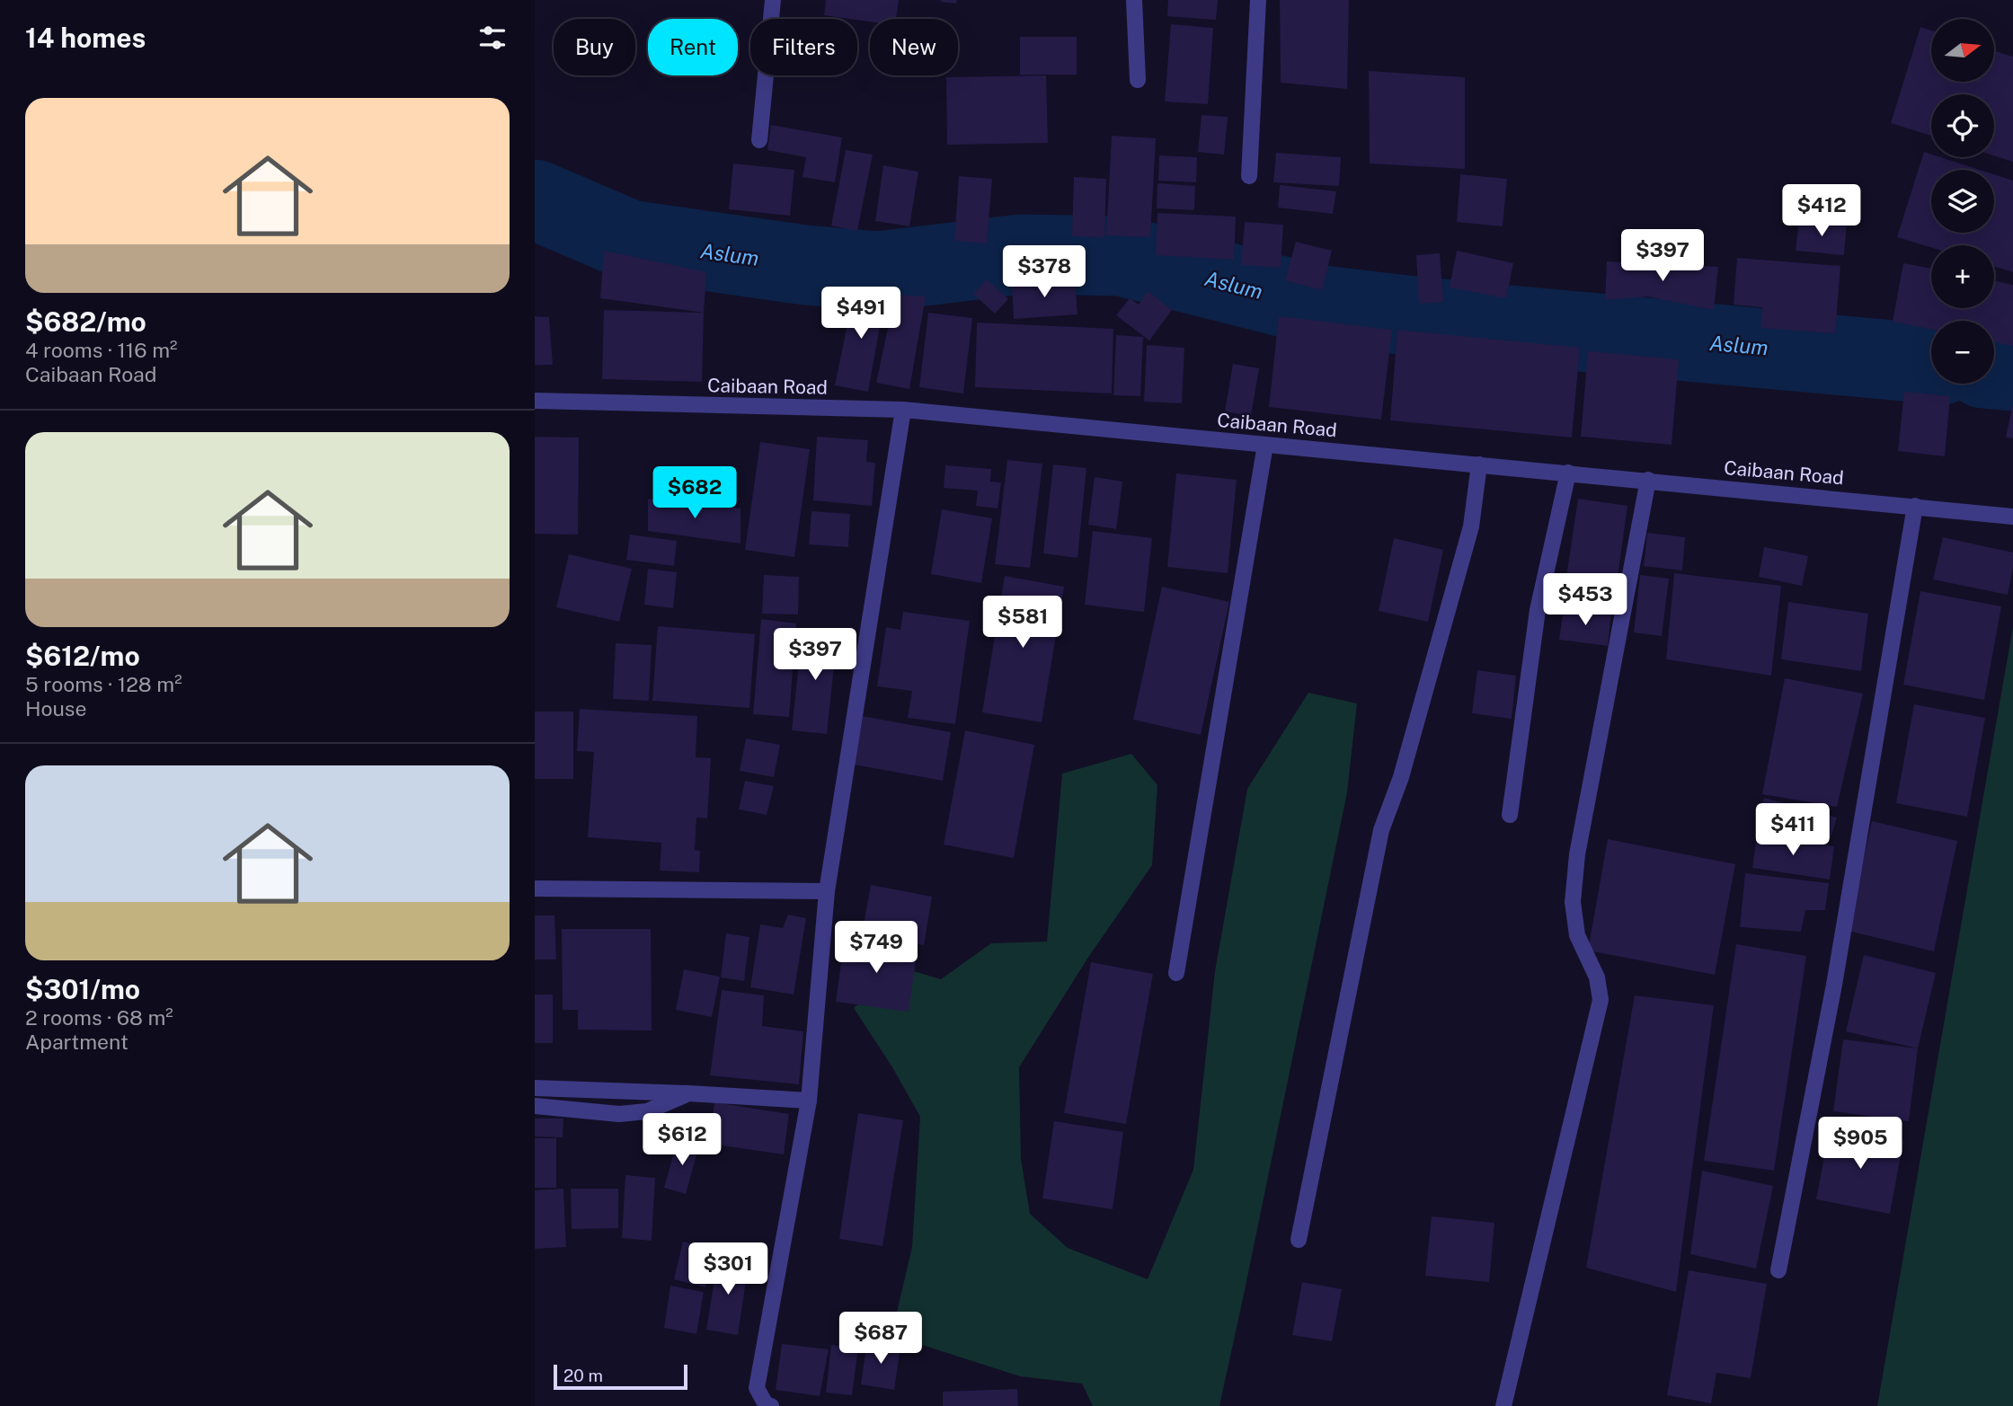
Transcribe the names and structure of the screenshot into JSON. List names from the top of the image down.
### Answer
{
  "streets": {
    "street": ["Caibaan Road"]
  },
  "water": ["Aslum"],
  "scale_bar": "20 m",
  "north": "right",
  "page": {
    "heading": "14 homes",
    "map_buttons": ["+", "−"],
    "chip": [
      "Buy",
      "Rent",
      "Filters",
      "New"
    ],
    "list": [
      {
        "name": "$682/mo",
        "note": "4 rooms · 116 m² · Caibaan Road"
      },
      {
        "name": "$612/mo",
        "note": "5 rooms · 128 m² · House"
      },
      {
        "name": "$301/mo",
        "note": "2 rooms · 68 m² · Apartment"
      }
    ],
    "price": [
      "$412",
      "$397",
      "$378",
      "$491",
      "$682",
      "$453",
      "$581",
      "$397",
      "$411",
      "$749",
      "$612",
      "$905",
      "$301",
      "$687"
    ],
    "scale": "20 m"
  }
}
